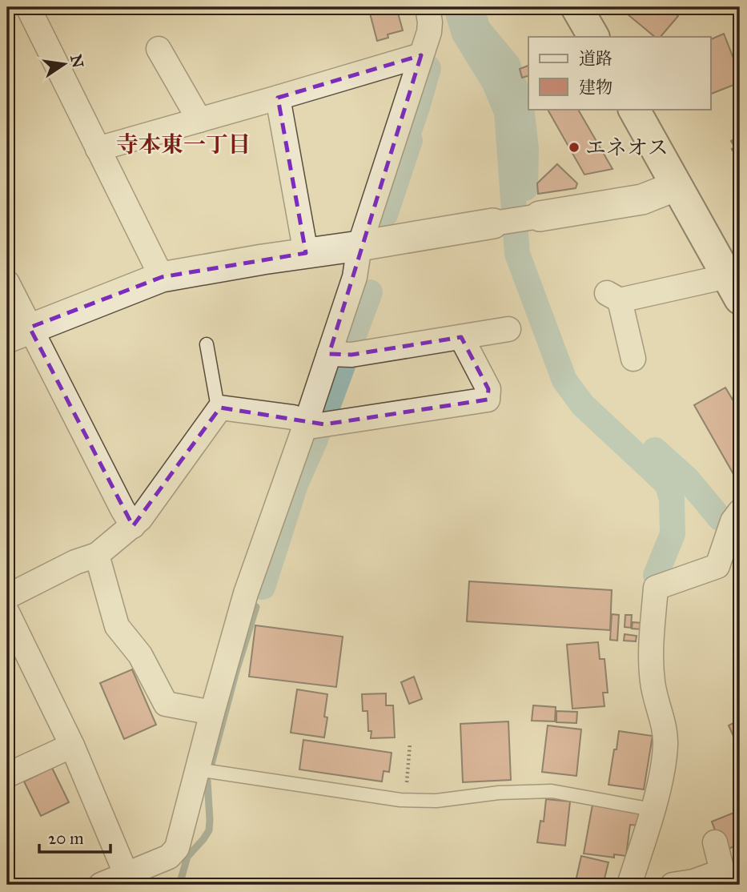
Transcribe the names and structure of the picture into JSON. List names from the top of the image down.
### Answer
{
  "districts": ["寺本東一丁目"],
  "places": ["エネオス"],
  "legend": ["道路", "建物"],
  "scale_bar": "20 m",
  "north": "right"
}
